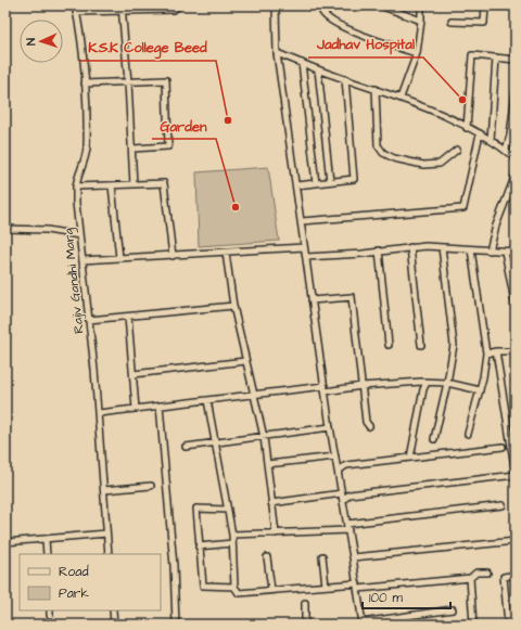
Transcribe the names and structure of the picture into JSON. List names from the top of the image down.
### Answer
{
  "streets": {
    "street": ["Rajiv Gandhi Marg"]
  },
  "places": ["Jadhav Hospital", "K.S.K College Beed", "Garden"],
  "legend": ["Road", "Park"],
  "scale_bar": "100 m",
  "north": "left"
}
